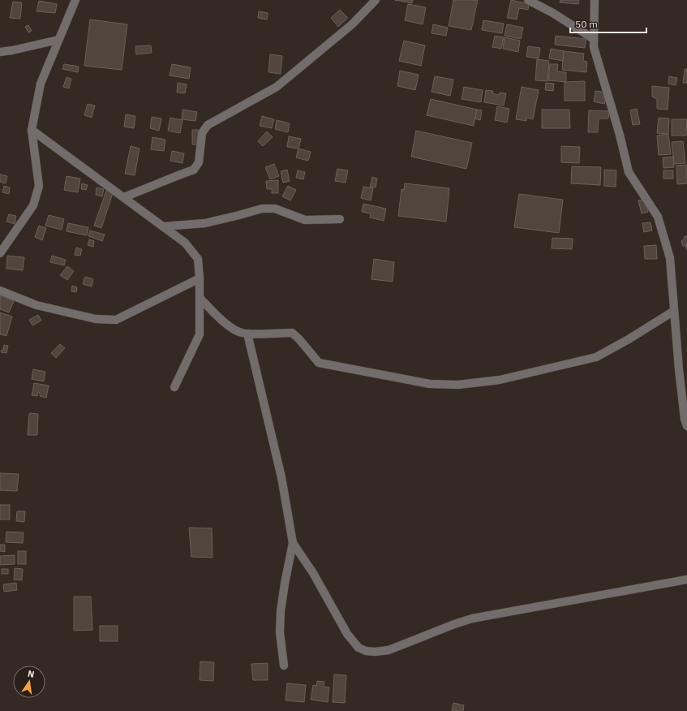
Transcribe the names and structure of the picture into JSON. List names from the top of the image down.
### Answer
{
  "scale_bar": "50 m",
  "north": "top"
}
